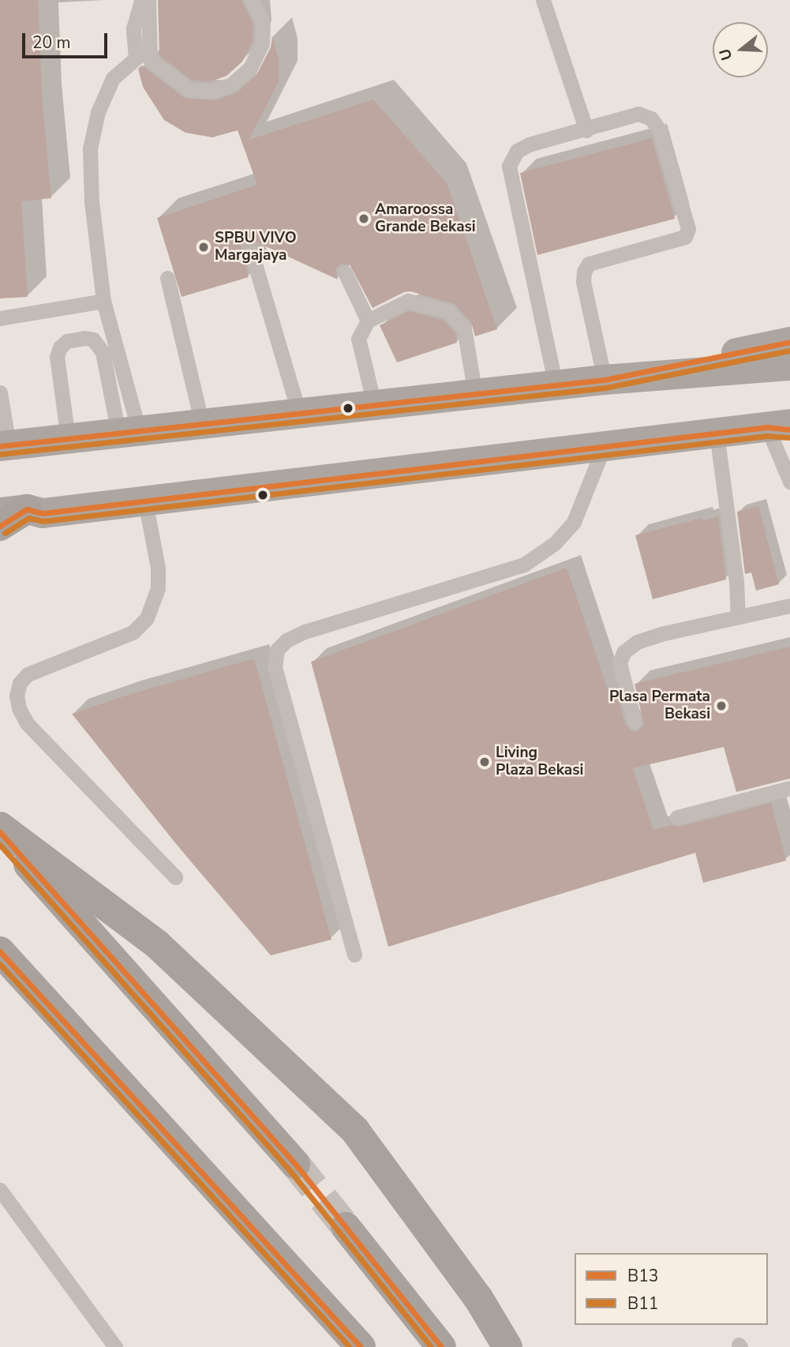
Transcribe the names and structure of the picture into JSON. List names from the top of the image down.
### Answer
{
  "places": [
    "Amaroossa Grande Bekasi",
    "SPBU VIVO Margajaya",
    "Plasa Permata Bekasi",
    "Living Plaza Bekasi"
  ],
  "lines": ["transit line B13", "transit line B11"],
  "legend": ["B13", "B11"],
  "scale_bar": "20 m",
  "north": "left"
}
